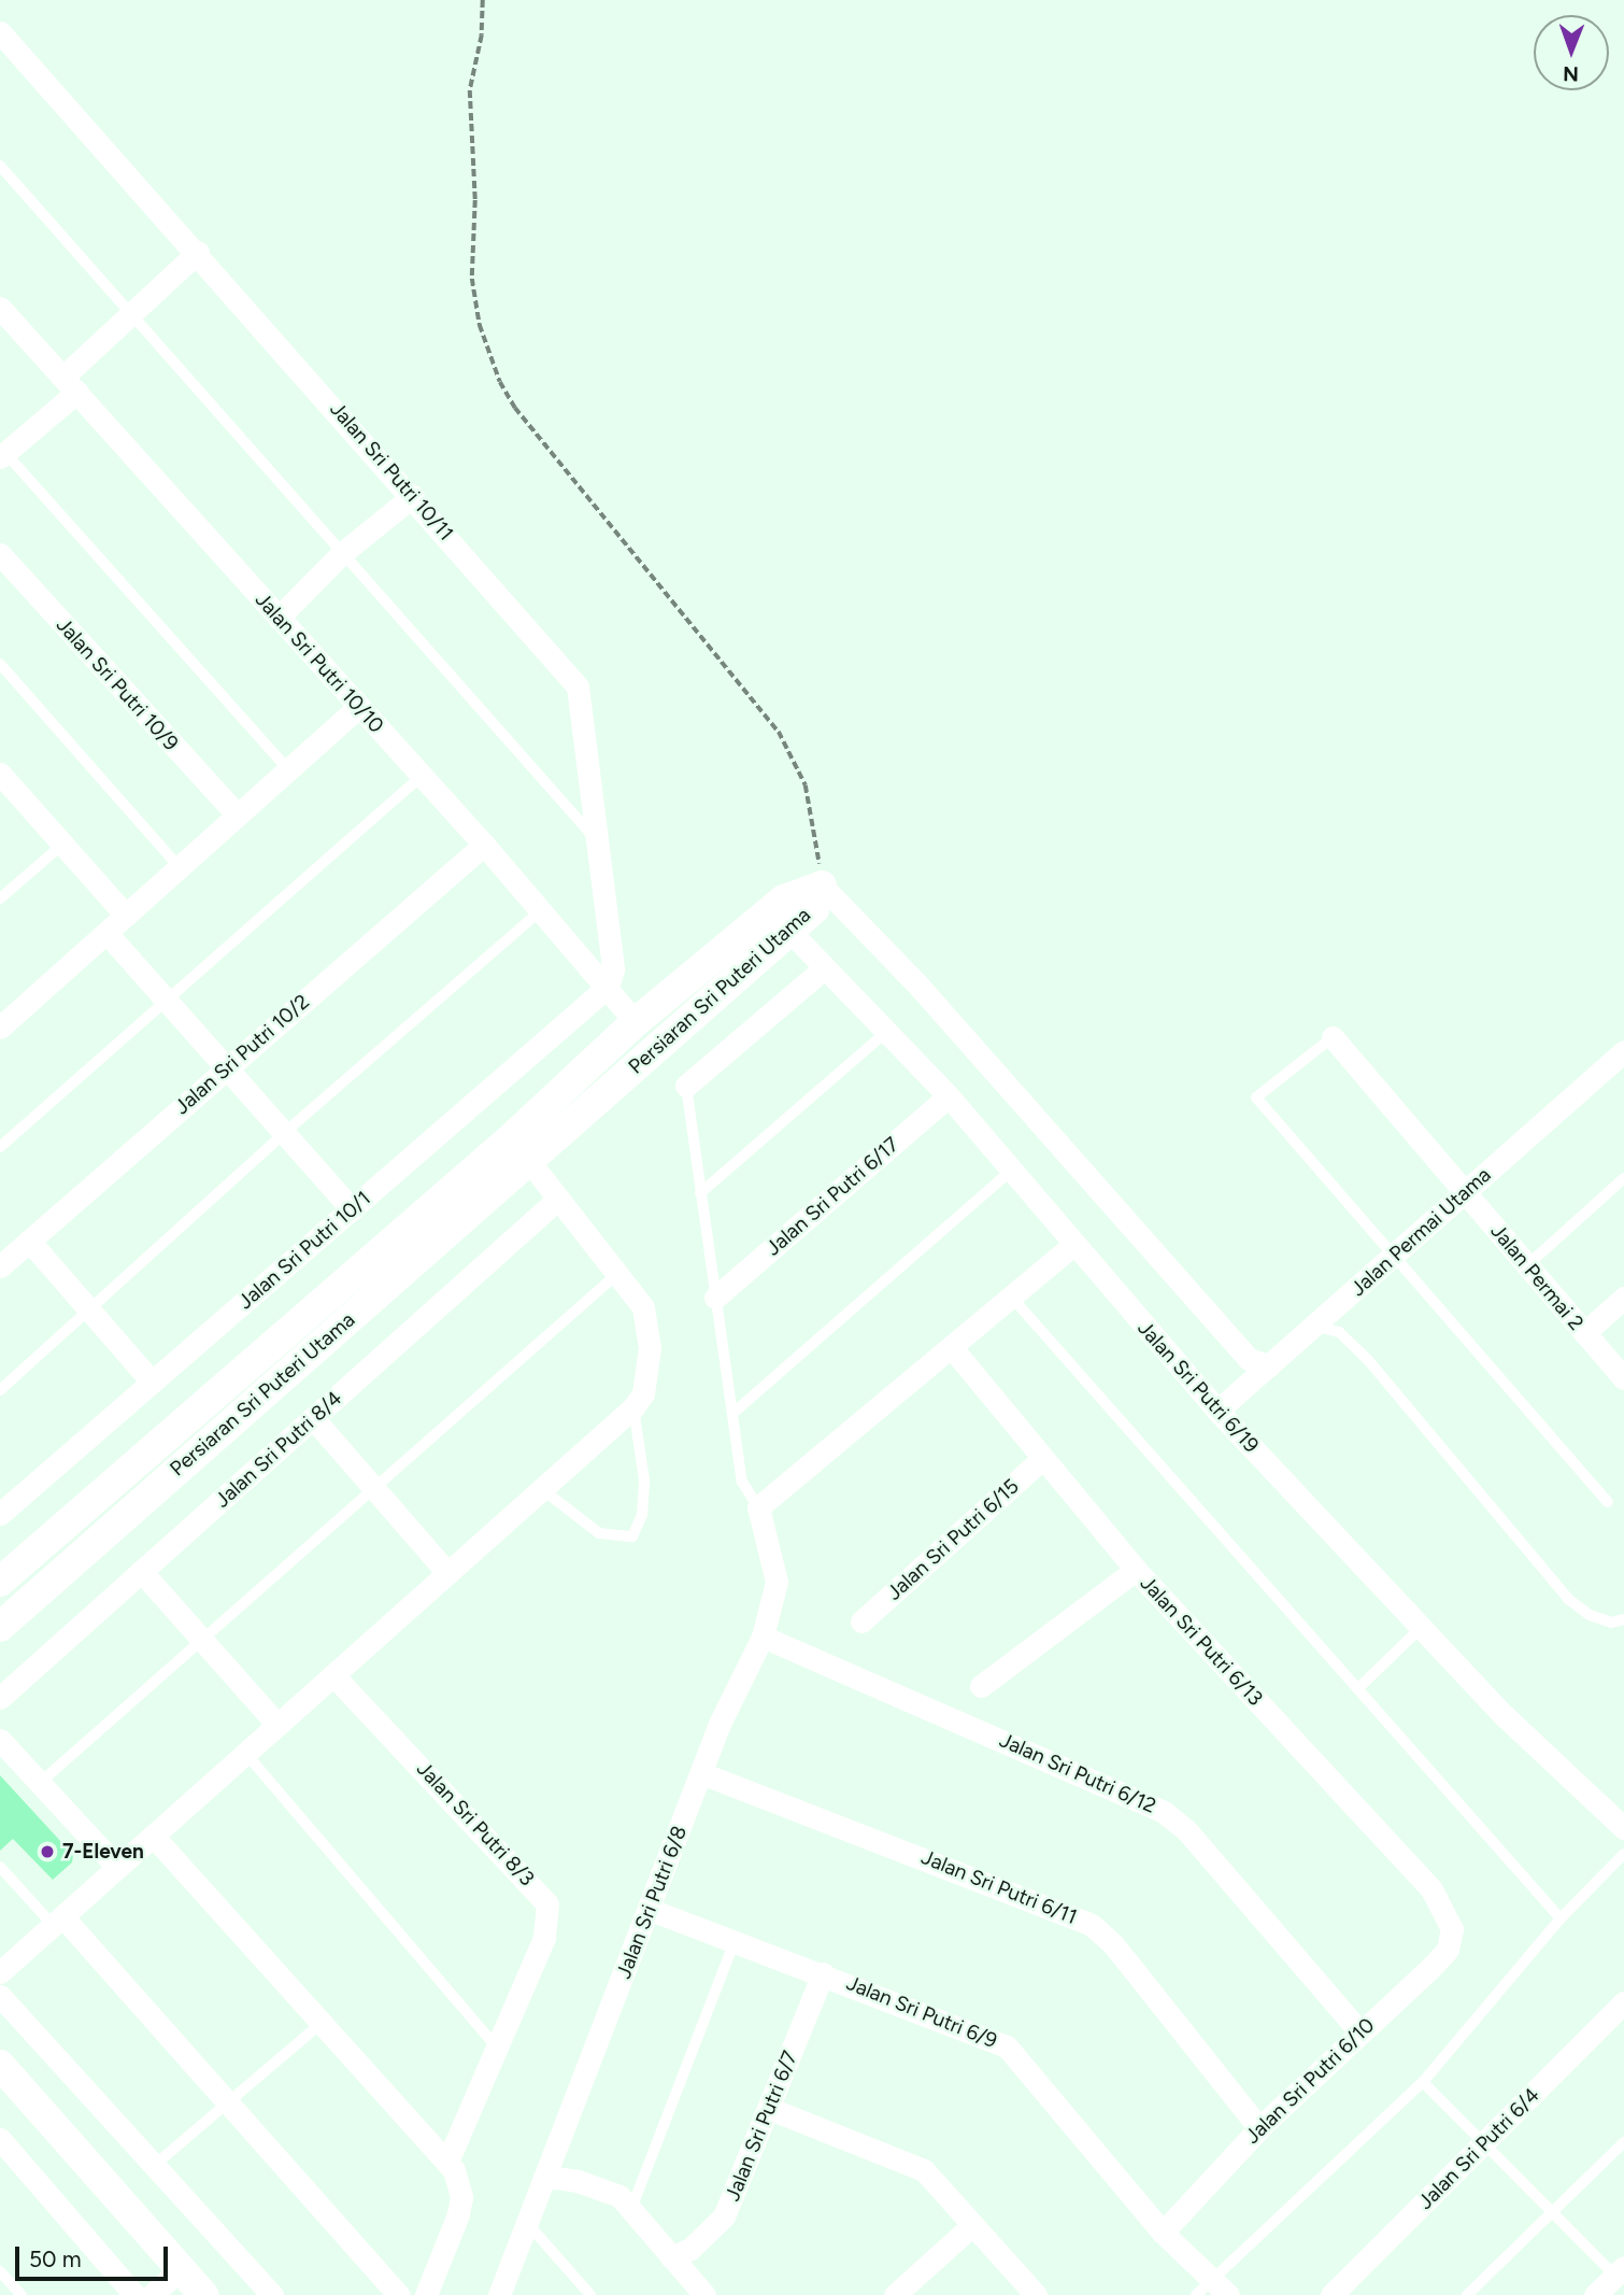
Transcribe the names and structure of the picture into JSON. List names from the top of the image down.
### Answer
{
  "streets": {
    "street": [
      "Jalan Sri Putri 10/11",
      "Jalan Sri Putri 10/10",
      "Jalan Sri Putri 10/9",
      "Persiaran Sri Puteri Utama",
      "Jalan Sri Putri 10/2",
      "Jalan Sri Putri 6/17",
      "Jalan Permai Utama",
      "Jalan Sri Putri 10/1",
      "Jalan Permai 2",
      "Jalan Sri Putri 6/19",
      "Jalan Sri Putri 8/4",
      "Jalan Sri Putri 6/15",
      "Jalan Sri Putri 6/13",
      "Jalan Sri Putri 6/12",
      "Jalan Sri Putri 8/3",
      "Jalan Sri Putri 6/11",
      "Jalan Sri Putri 6/8",
      "Jalan Sri Putri 6/9",
      "Jalan Sri Putri 6/10",
      "Jalan Sri Putri 6/7",
      "Jalan Sri Putri 6/4"
    ]
  },
  "crossings": [
    ["Jalan Sri Putri 10/11", "Jalan Sri Putri 10/10"],
    ["Jalan Sri Putri 10/11", "Jalan Sri Putri 10/1"],
    ["Jalan Sri Putri 10/10", "Persiaran Sri Puteri Utama"],
    ["Jalan Sri Putri 10/10", "Jalan Sri Putri 10/2"],
    ["Jalan Sri Putri 10/10", "Jalan Sri Putri 10/1"],
    ["Persiaran Sri Puteri Utama", "Jalan Sri Putri 6/19"],
    ["Jalan Sri Putri 6/17", "Jalan Sri Putri 6/19"],
    ["Jalan Permai Utama", "Jalan Permai 2"],
    ["Jalan Permai Utama", "Jalan Sri Putri 6/19"],
    ["Jalan Sri Putri 6/15", "Jalan Sri Putri 6/13"],
    ["Jalan Sri Putri 6/13", "Jalan Sri Putri 6/10"],
    ["Jalan Sri Putri 6/12", "Jalan Sri Putri 6/8"],
    ["Jalan Sri Putri 6/12", "Jalan Sri Putri 6/10"],
    ["Jalan Sri Putri 6/11", "Jalan Sri Putri 6/8"],
    ["Jalan Sri Putri 6/11", "Jalan Sri Putri 6/10"],
    ["Jalan Sri Putri 6/8", "Jalan Sri Putri 6/9"],
    ["Jalan Sri Putri 6/9", "Jalan Sri Putri 6/10"],
    ["Jalan Sri Putri 6/9", "Jalan Sri Putri 6/7"]
  ],
  "places": ["7-Eleven"],
  "scale_bar": "50 m",
  "north": "bottom"
}
